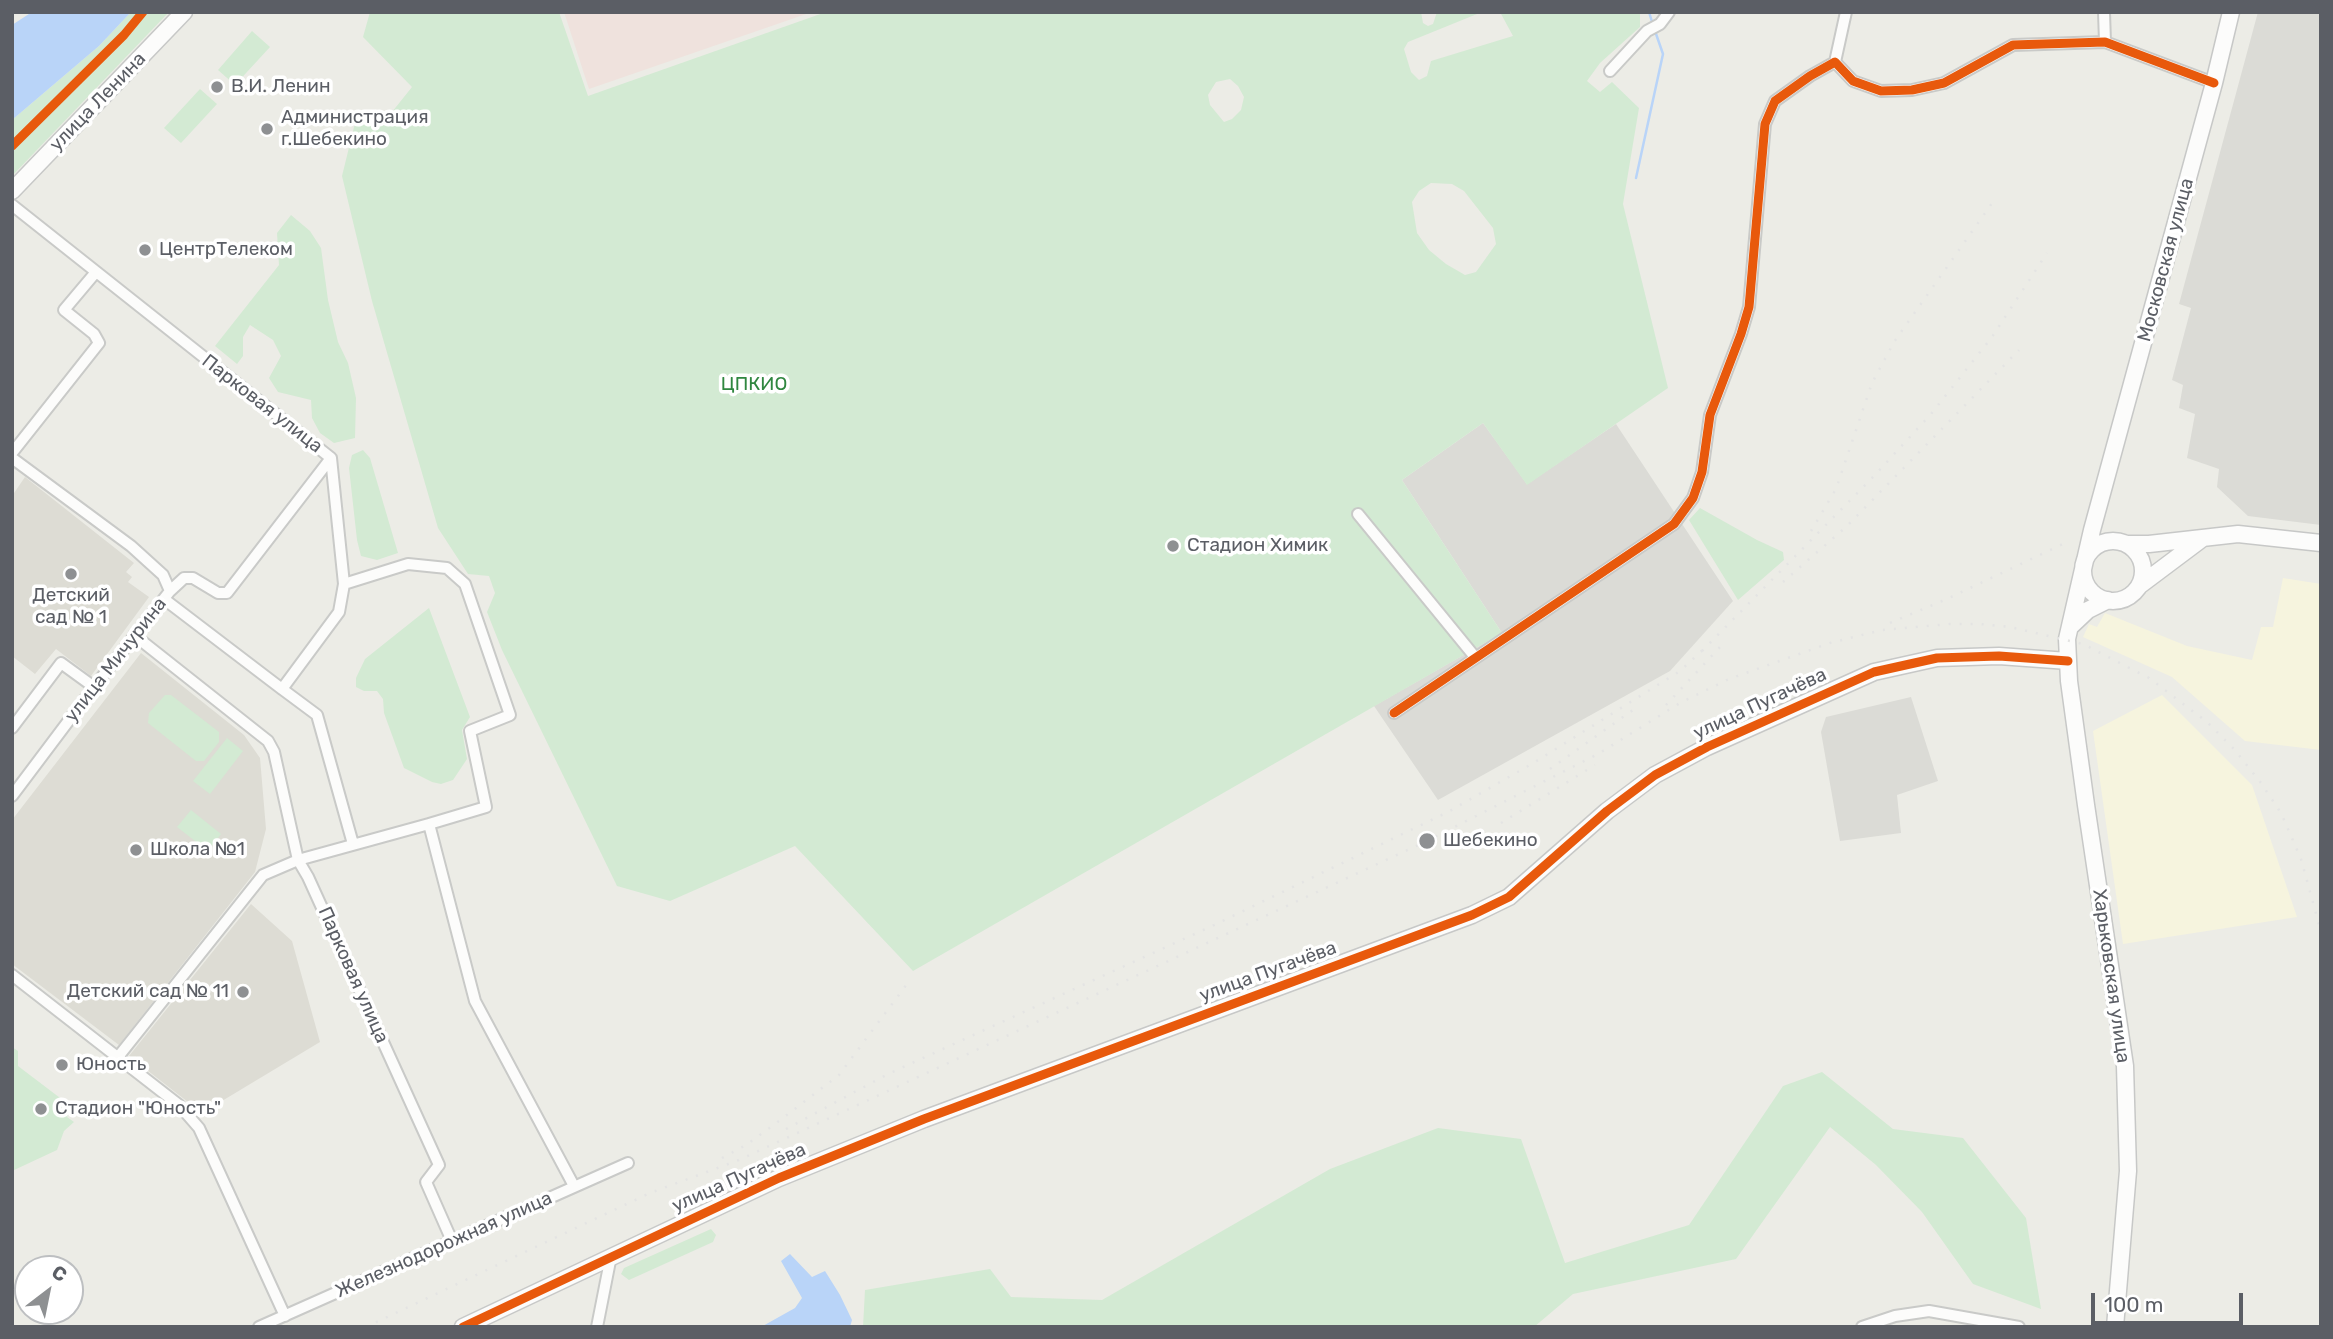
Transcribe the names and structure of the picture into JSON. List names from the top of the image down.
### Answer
{
  "streets": {
    "street": [
      "улица Ленина",
      "Московская улица",
      "Парковая улица",
      "улица Мичурина",
      "улица Пугачёва",
      "Харьковская улица",
      "Железнодорожная улица"
    ]
  },
  "crossings": [
    ["Московская улица", "Харьковская улица"],
    ["Парковая улица", "улица Мичурина"],
    ["Парковая улица", "Железнодорожная улица"],
    ["улица Пугачёва", "Харьковская улица"]
  ],
  "parks": ["ЦПКИО"],
  "places": [
    "В.И. Ленин",
    "Администрация г.Шебекино",
    "ЦентрТелеком",
    "Стадион Химик",
    "Детский сад № 1",
    "Шебекино",
    "Школа №1",
    "Детский сад № 11",
    "Юность",
    "Стадион \"Юность\""
  ],
  "scale_bar": "100 m",
  "north": "top right"
}
